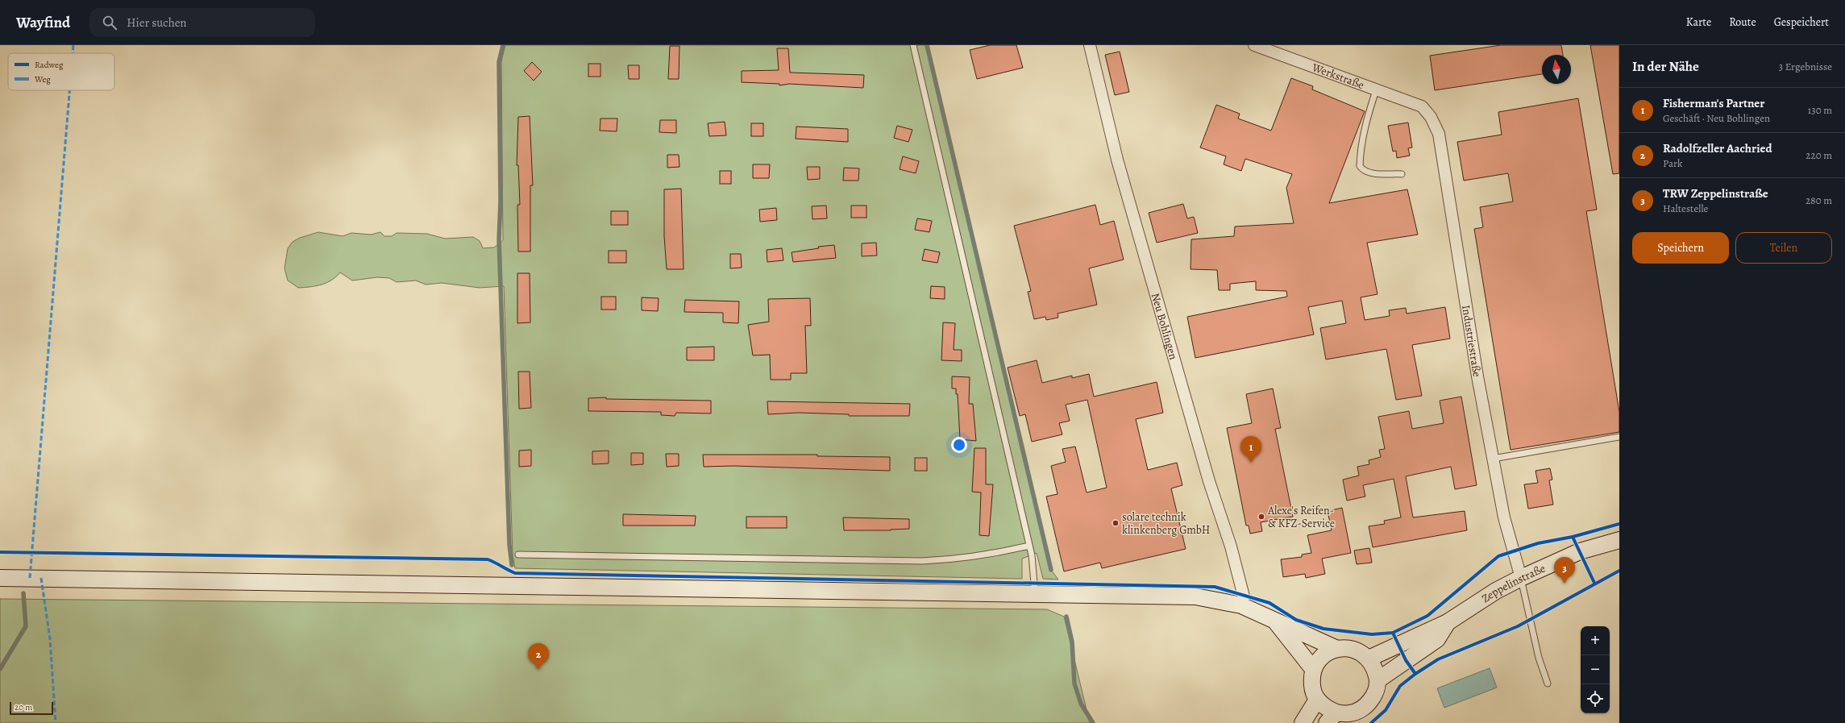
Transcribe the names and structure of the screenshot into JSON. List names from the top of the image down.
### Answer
{
  "streets": {
    "main road": ["Zeppelinstraße"],
    "street": ["Werkstraße", "Neu Bohlingen", "Industriestraße"]
  },
  "crossings": [
    ["Werkstraße", "Industriestraße"],
    ["Industriestraße", "Zeppelinstraße"]
  ],
  "places": ["Alexe's Reifen- & KFZ-Service", "solare technik klinkenberg GmbH"],
  "legend": ["Radweg", "Weg"],
  "scale_bar": "20 m",
  "north": "top",
  "page": {
    "header": "Wayfind",
    "search": "Hier suchen",
    "nav": ["Karte", "Route", "Gespeichert"],
    "heading": ["In der Nähe", "3 Ergebnisse"],
    "list": [
      {
        "mark": "1",
        "name": "Fisherman's Partner",
        "note": "Geschäft · Neu Bohlingen",
        "value": "130 m"
      },
      {
        "mark": "2",
        "name": "Radolfzeller Aachried",
        "note": "Park",
        "value": "220 m"
      },
      {
        "mark": "3",
        "name": "TRW Zeppelinstraße",
        "note": "Haltestelle",
        "value": "280 m"
      }
    ],
    "buttons": ["Speichern", "Teilen"],
    "pins": ["1", "3", "2"],
    "map_buttons": ["+", "−"],
    "scale": "20 m"
  }
}
